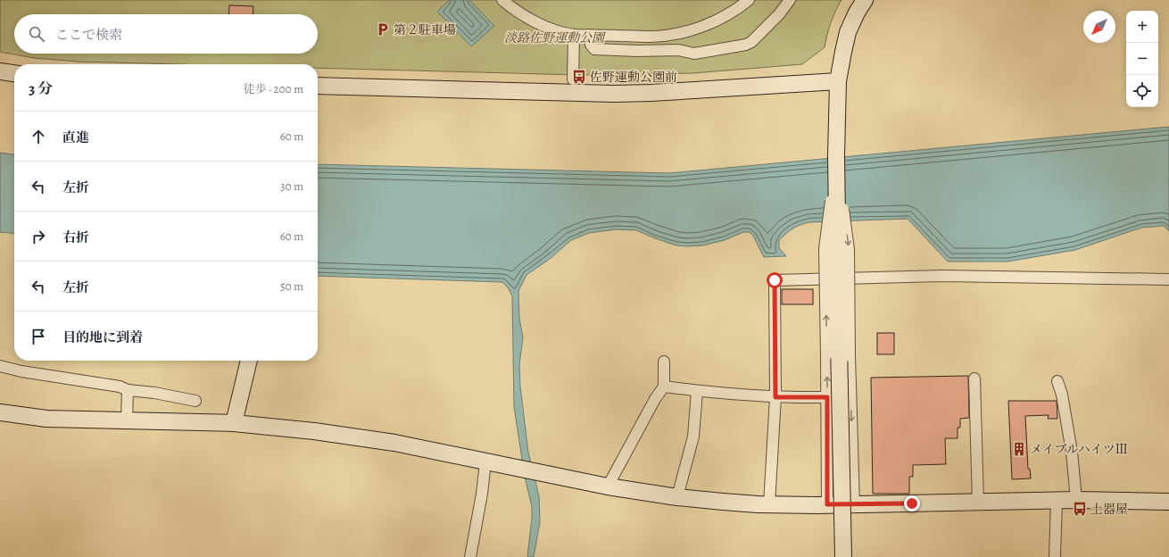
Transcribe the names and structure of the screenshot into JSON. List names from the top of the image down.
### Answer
{
  "parks": ["淡路佐野運動公園"],
  "places": {
    "parking": ["第２駐車場"],
    "bus stop": ["佐野運動公園前", "土器屋"],
    "building": ["メイプルハイツⅢ"]
  },
  "north": "bottom left",
  "page": {
    "map_buttons": ["+", "−"],
    "search": "ここで検索",
    "heading": ["3 分", "徒歩 · 200 m"],
    "list": [
      ["直進", "60 m"],
      ["左折", "30 m"],
      ["右折", "60 m"],
      ["左折", "50 m"],
      "目的地に到着"
    ]
  }
}
